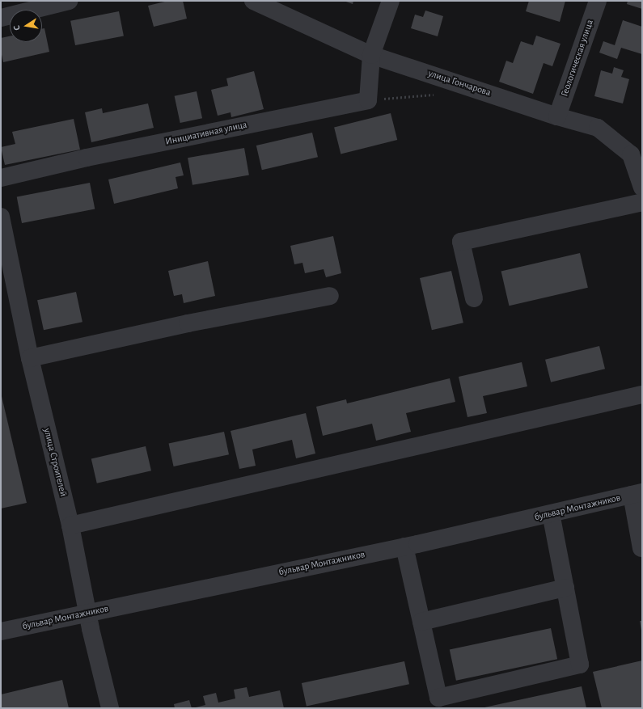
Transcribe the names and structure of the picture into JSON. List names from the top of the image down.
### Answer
{
  "streets": {
    "street": [
      "Геологическая улица",
      "улица Гончарова",
      "Инициативная улица",
      "улица Строителей",
      "бульвар Монтажников"
    ]
  },
  "crossings": [
    ["Геологическая улица", "улица Гончарова"],
    ["улица Строителей", "бульвар Монтажников"]
  ],
  "north": "left"
}
